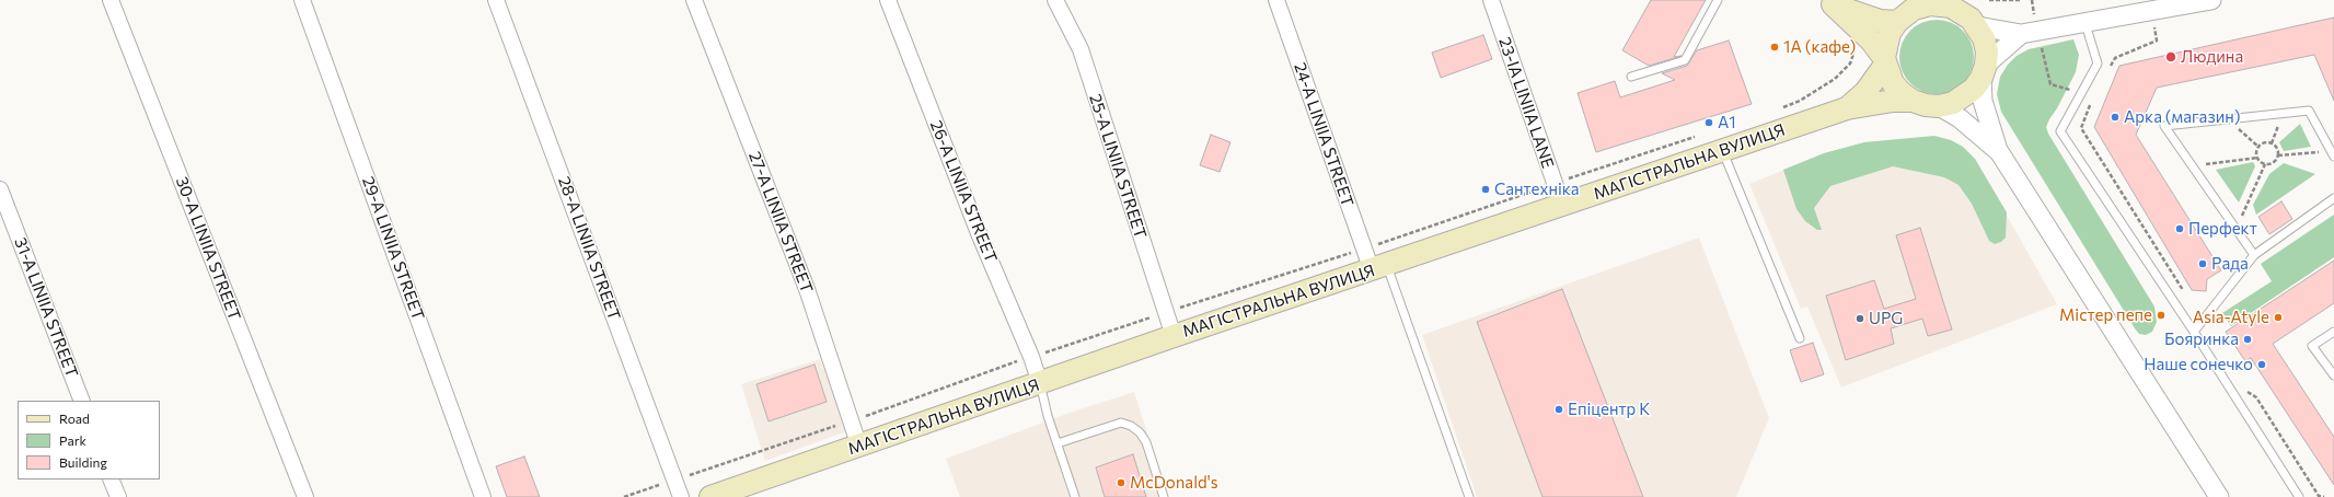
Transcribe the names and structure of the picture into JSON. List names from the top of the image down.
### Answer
{
  "streets": {
    "main road": ["МАГІСТРАЛЬНА ВУЛИЦЯ"],
    "street": [
      "23-IA LINIIA LANE",
      "24-A LINIIA STREET",
      "25-A LINIIA STREET",
      "26-A LINIIA STREET",
      "27-A LINIIA STREET",
      "30-A LINIIA STREET",
      "29-A LINIIA STREET",
      "28-A LINIIA STREET",
      "31-A LINIIA STREET"
    ]
  },
  "crossings": [
    ["23-IA LINIIA LANE", "МАГІСТРАЛЬНА ВУЛИЦЯ"],
    ["24-A LINIIA STREET", "МАГІСТРАЛЬНА ВУЛИЦЯ"],
    ["МАГІСТРАЛЬНА ВУЛИЦЯ", "25-A LINIIA STREET"],
    ["МАГІСТРАЛЬНА ВУЛИЦЯ", "26-A LINIIA STREET"],
    ["МАГІСТРАЛЬНА ВУЛИЦЯ", "27-A LINIIA STREET"]
  ],
  "places": [
    "1А (кафе)",
    "Людина",
    "Арка (магазин)",
    "А1",
    "Сантехніка",
    "Перфект",
    "Рада",
    "Містер пепе",
    "Asia-Atyle",
    "UPG",
    "Бояринка",
    "Наше сонечко",
    "Епіцентр К",
    "McDonald's"
  ],
  "legend": ["Road", "Park", "Building"]
}
